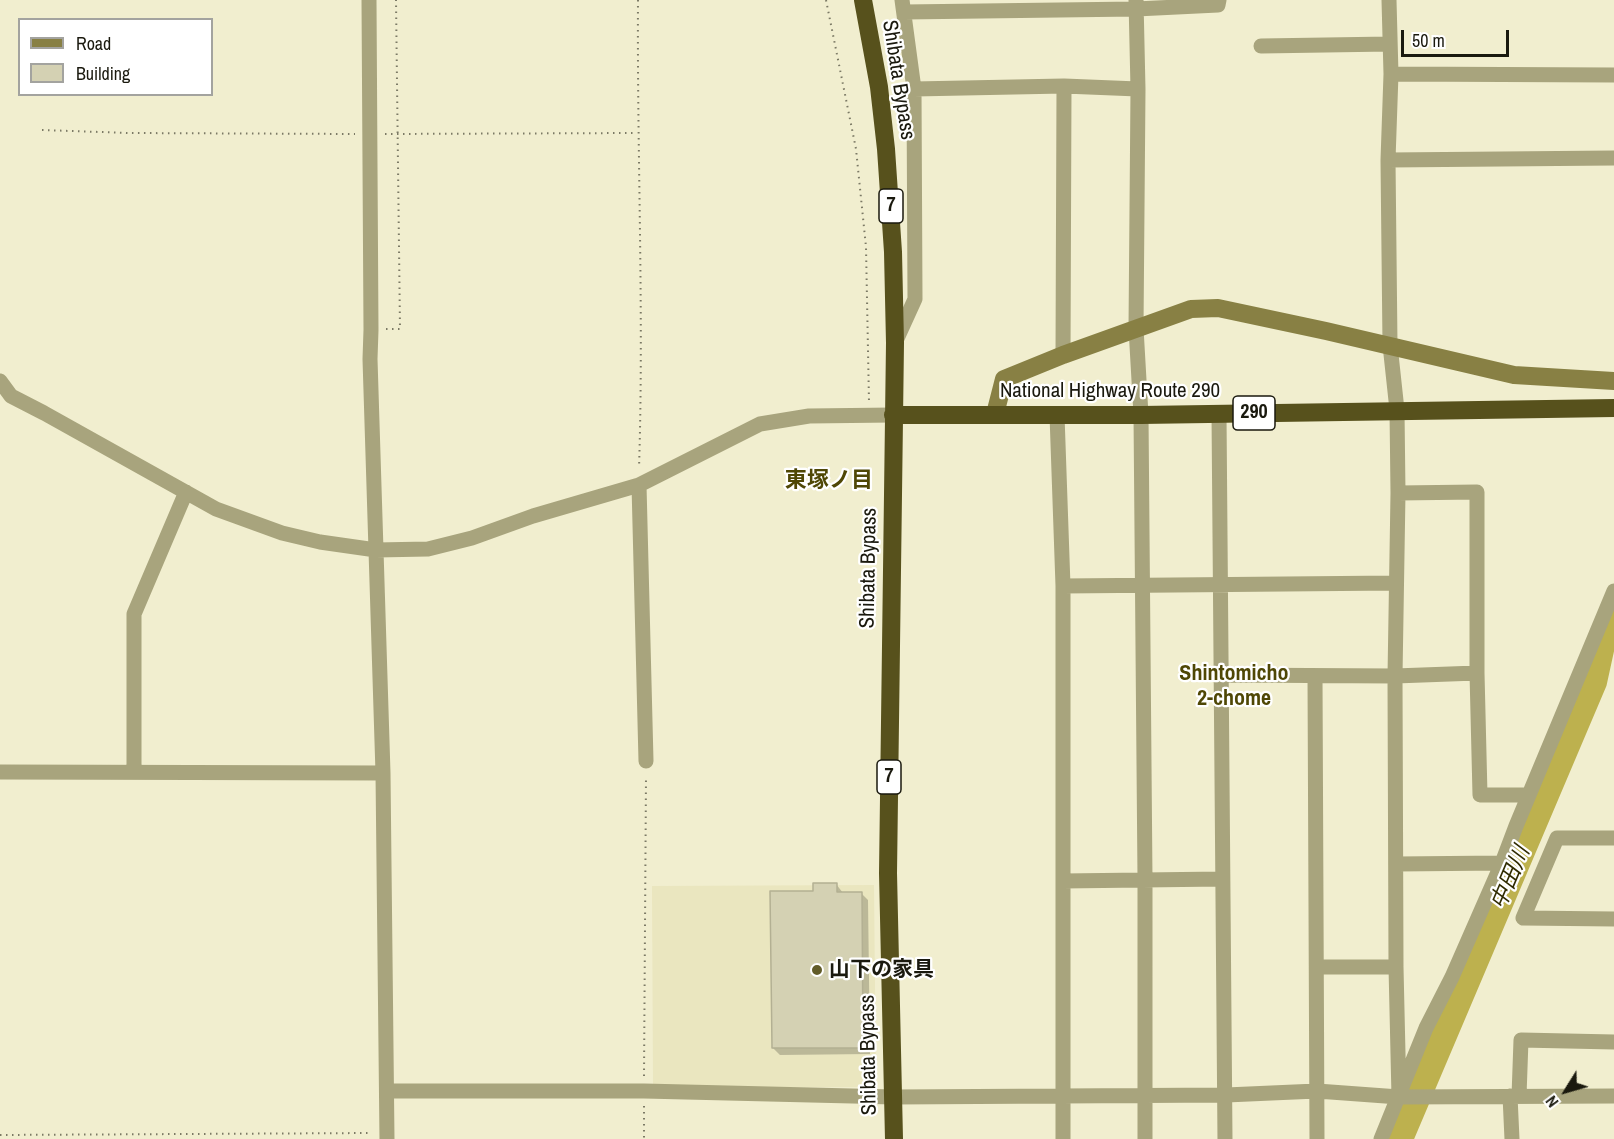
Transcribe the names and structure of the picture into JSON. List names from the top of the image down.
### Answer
{
  "streets": {
    "highway": [
      "Shibata Bypass",
      "7",
      "National Highway Route 290",
      "290"
    ]
  },
  "crossings": [
    ["Shibata Bypass", "National Highway Route 290"]
  ],
  "districts": ["東塚ノ目", "Shintomicho 2-chome"],
  "water": ["中田川"],
  "places": ["山下の家具"],
  "legend": ["Road", "Building"],
  "scale_bar": "50 m",
  "north": "bottom left"
}
